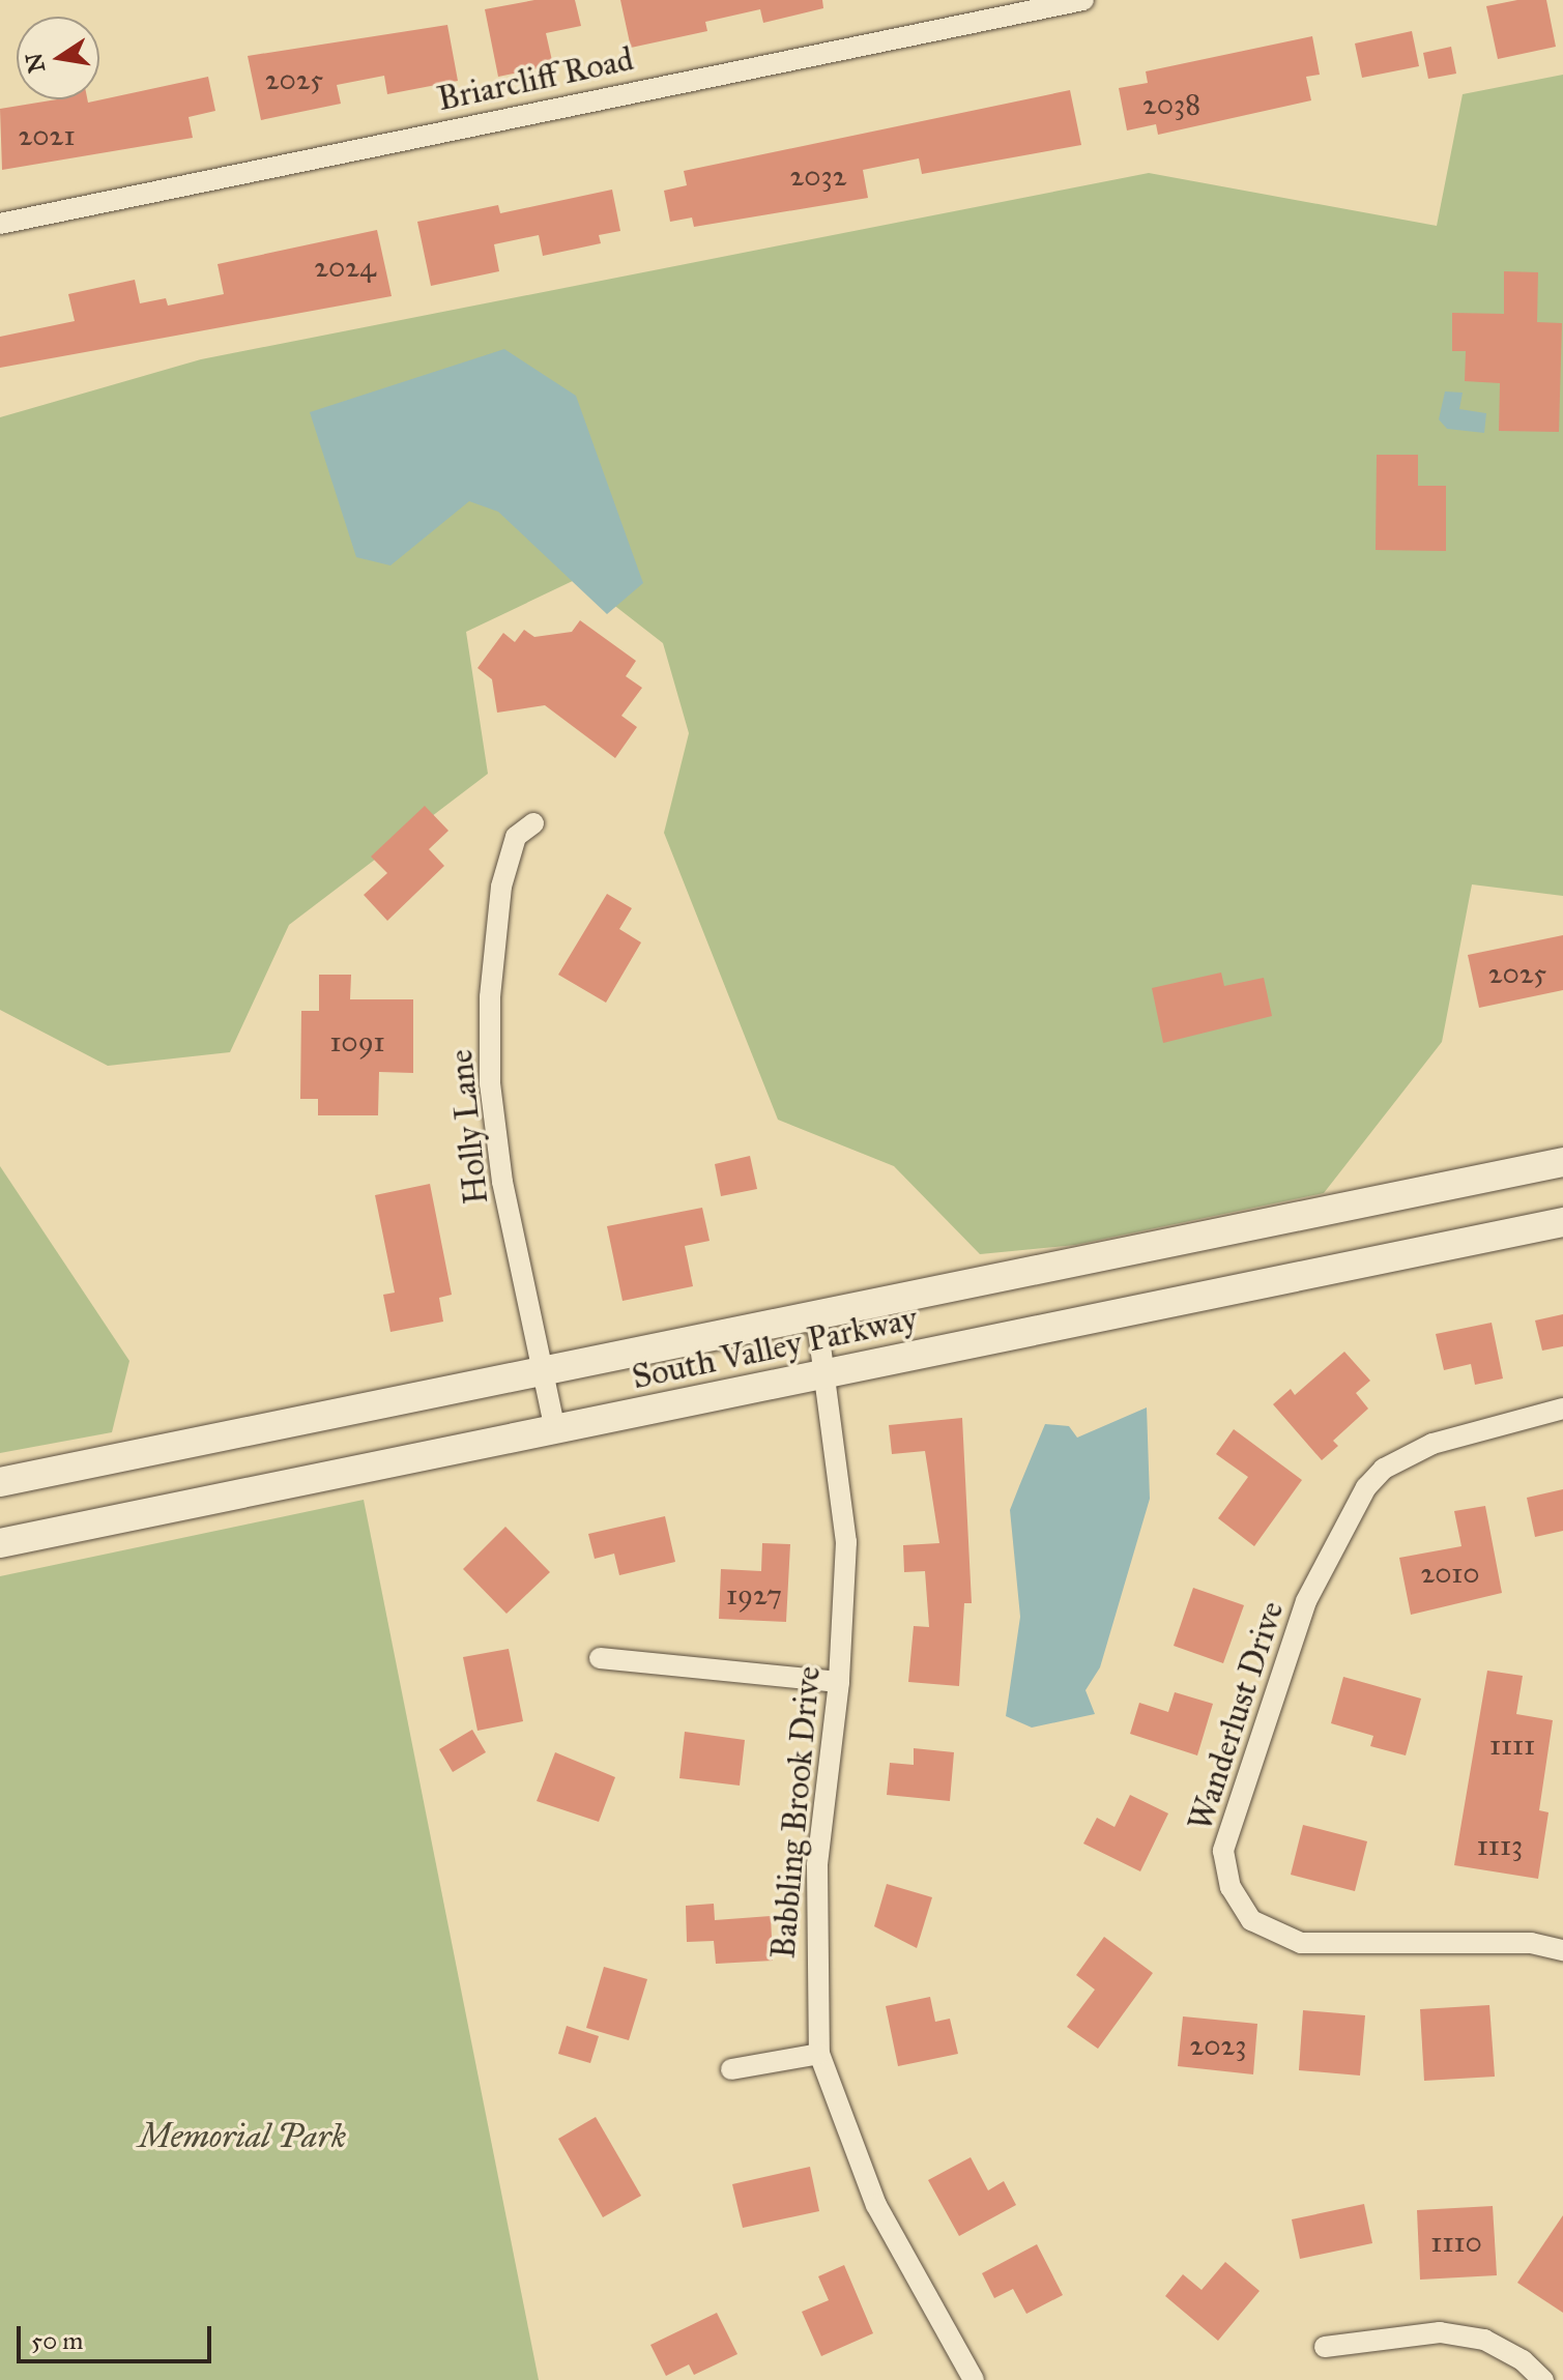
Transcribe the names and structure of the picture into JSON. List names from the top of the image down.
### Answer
{
  "streets": {
    "main road": ["South Valley Parkway"],
    "street": [
      "Briarcliff Road",
      "Holly Lane",
      "Wanderlust Drive",
      "Babbling Brook Drive"
    ]
  },
  "crossings": [
    ["Holly Lane", "South Valley Parkway"],
    ["South Valley Parkway", "Babbling Brook Drive"]
  ],
  "parks": ["Memorial Park"],
  "house_numbers": [
    "2025",
    "2038",
    "2021",
    "2032",
    "2024",
    "2025",
    "1091",
    "2010",
    "1927",
    "1111",
    "1113",
    "2023",
    "1110"
  ],
  "scale_bar": "50 m",
  "north": "left"
}
